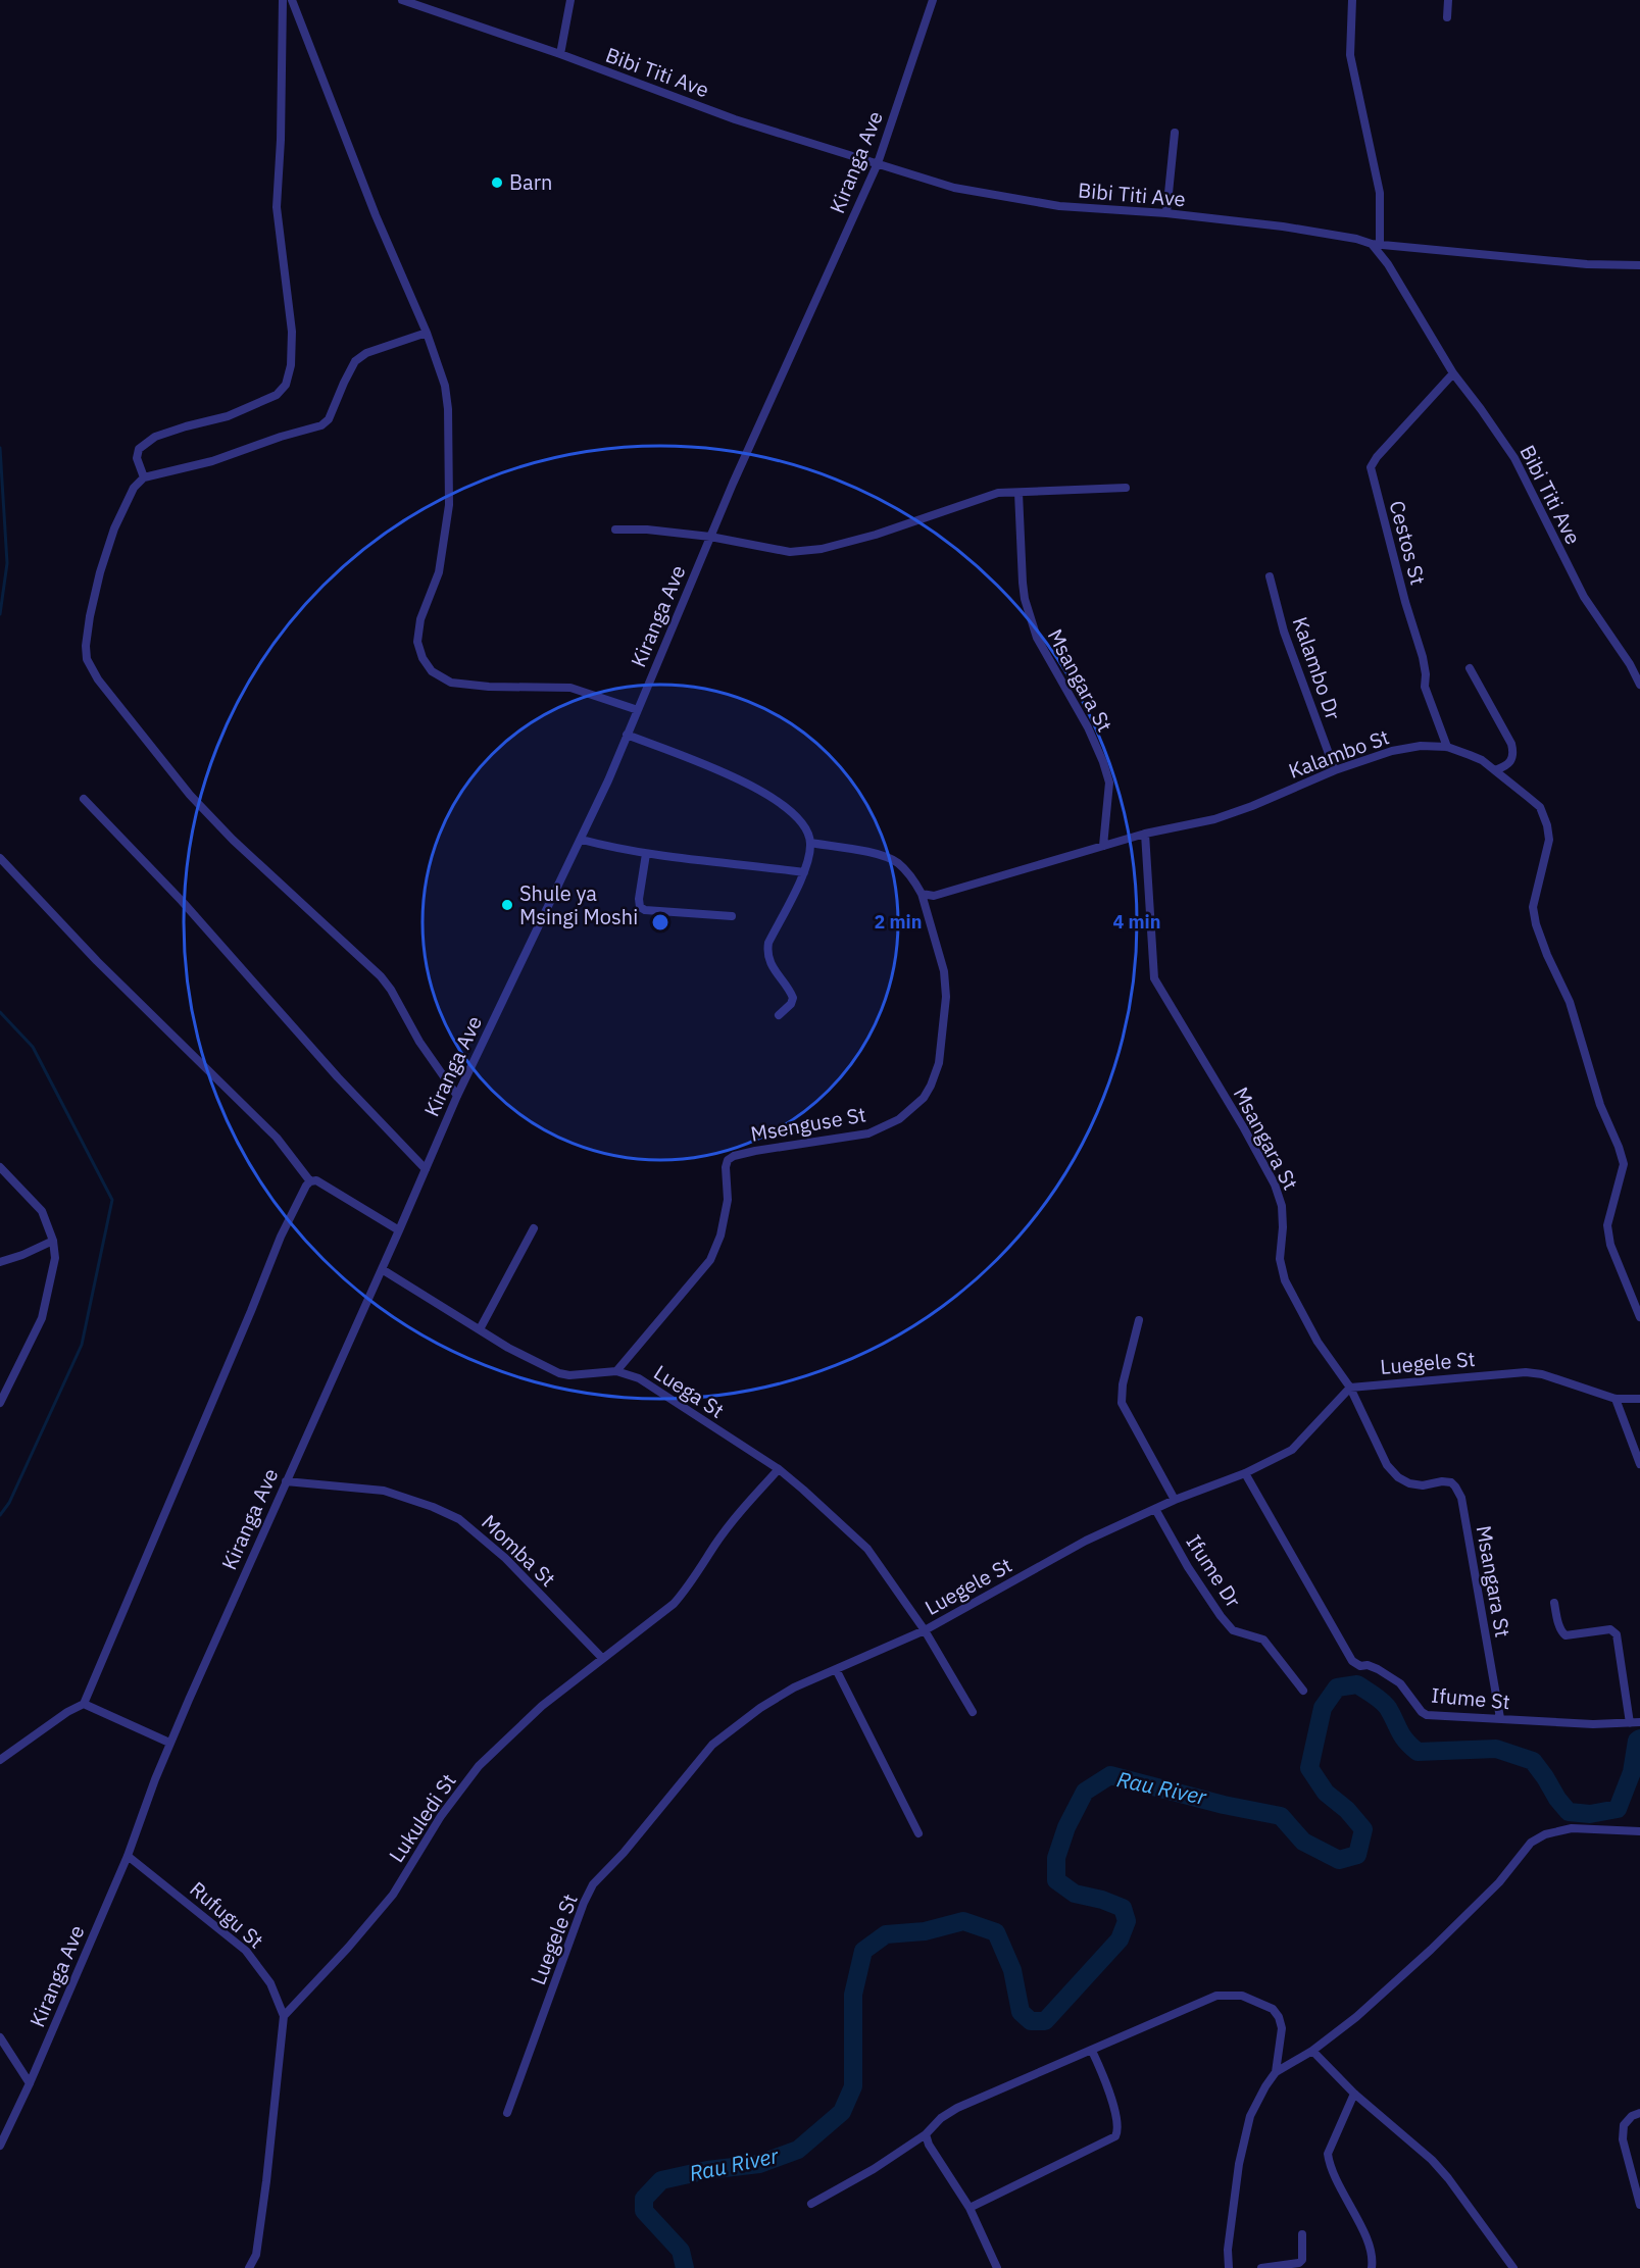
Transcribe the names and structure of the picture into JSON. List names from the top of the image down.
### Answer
{
  "streets": {
    "street": [
      "Bibi Titi Ave",
      "Kiranga Ave",
      "Cestos St",
      "Kalambo Dr",
      "Msangara St",
      "Kalambo St",
      "Msenguse St",
      "Luegele St",
      "Luega St",
      "Momba St",
      "Ifume Dr",
      "Ifume St",
      "Lukuledi St",
      "Rufugu St"
    ]
  },
  "crossings": [
    ["Bibi Titi Ave", "Kiranga Ave"],
    ["Bibi Titi Ave", "Cestos St"],
    ["Kiranga Ave", "Luega St"],
    ["Kiranga Ave", "Momba St"],
    ["Kiranga Ave", "Rufugu St"],
    ["Cestos St", "Kalambo St"],
    ["Kalambo Dr", "Kalambo St"],
    ["Msangara St", "Kalambo St"],
    ["Msangara St", "Luegele St"],
    ["Msangara St", "Ifume St"],
    ["Kalambo St", "Msenguse St"],
    ["Msenguse St", "Luega St"],
    ["Luegele St", "Luega St"],
    ["Luegele St", "Ifume Dr"],
    ["Luegele St", "Ifume St"],
    ["Luega St", "Lukuledi St"],
    ["Momba St", "Lukuledi St"],
    ["Lukuledi St", "Rufugu St"]
  ],
  "water": ["Rau River"],
  "places": ["Barn", "Shule ya Msingi Moshi"],
  "rings": ["2 min", "4 min"]
}
